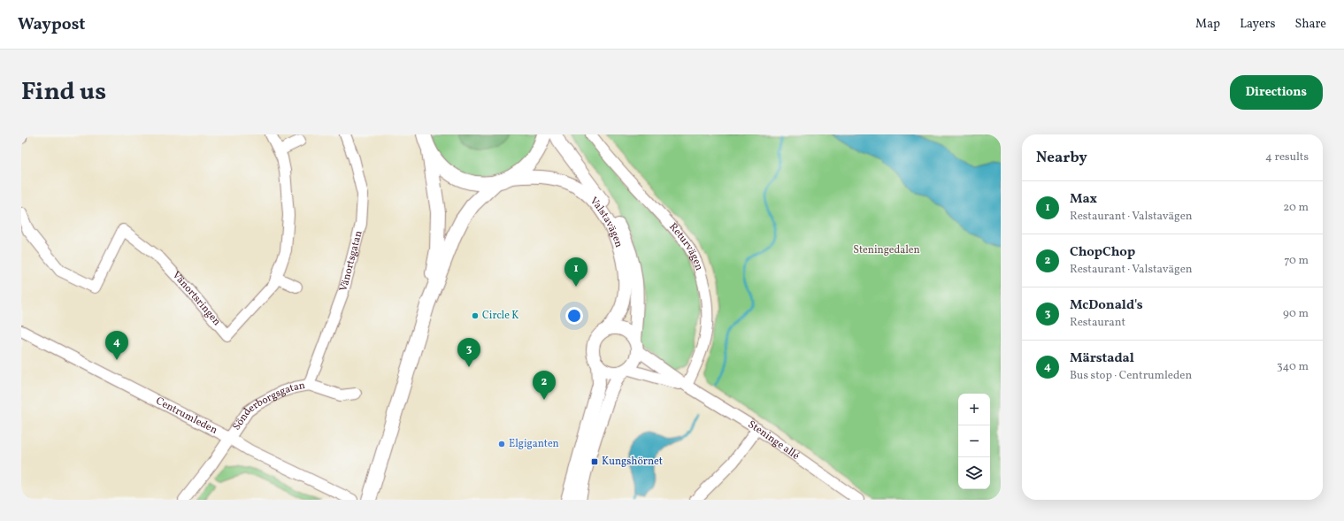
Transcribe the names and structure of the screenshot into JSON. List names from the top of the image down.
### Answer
{
  "streets": {
    "street": [
      "Valstavägen",
      "Returvägen",
      "Vänortsgatan",
      "Vänortsringen",
      "Sönderborgsgatan",
      "Centrumleden",
      "Steninge allé"
    ]
  },
  "crossings": [
    ["Valstavägen", "Steninge allé"],
    ["Returvägen", "Steninge allé"],
    ["Vänortsgatan", "Sönderborgsgatan"],
    ["Sönderborgsgatan", "Centrumleden"]
  ],
  "parks": ["Steningedalen"],
  "places": {
    "other": ["Circle K", "Elgiganten"],
    "transit": ["Kungshörnet"]
  },
  "page": {
    "header": "Waypost",
    "nav": ["Map", "Layers", "Share"],
    "title": "Find us",
    "buttons": "Directions",
    "heading": ["Nearby", "4 results"],
    "list": [
      {
        "mark": "1",
        "name": "Max",
        "note": "Restaurant · Valstavägen",
        "value": "20 m"
      },
      {
        "mark": "2",
        "name": "ChopChop",
        "note": "Restaurant · Valstavägen",
        "value": "70 m"
      },
      {
        "mark": "3",
        "name": "McDonald's",
        "note": "Restaurant",
        "value": "90 m"
      },
      {
        "mark": "4",
        "name": "Märstadal",
        "note": "Bus stop · Centrumleden",
        "value": "340 m"
      }
    ],
    "pins": [
      "1",
      "4",
      "3",
      "2"
    ],
    "map_buttons": ["+", "−"]
  }
}
